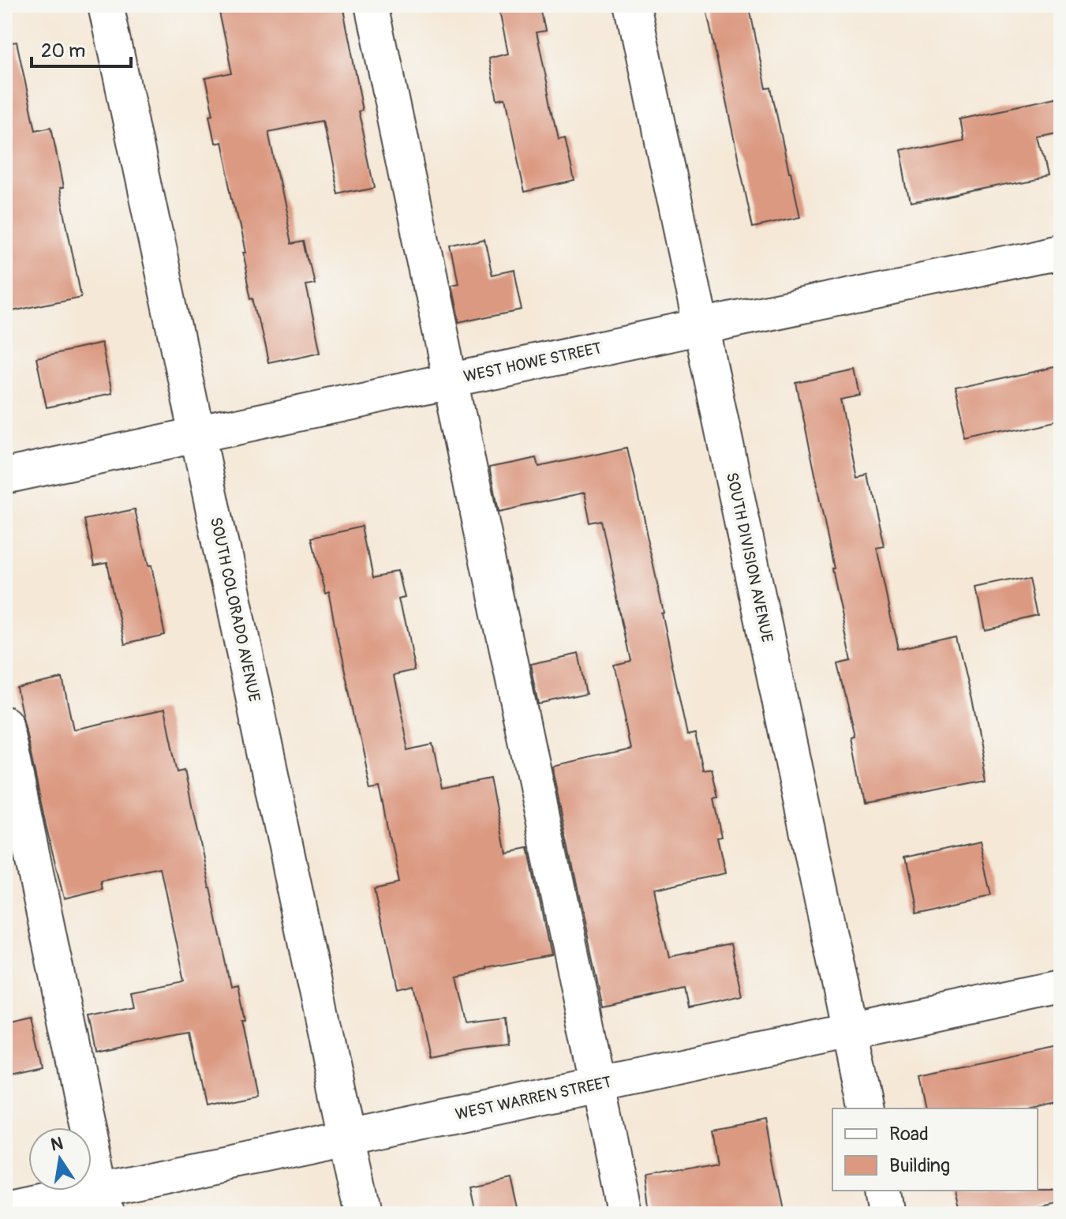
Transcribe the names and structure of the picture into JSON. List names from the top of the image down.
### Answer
{
  "streets": {
    "street": [
      "WEST HOWE STREET",
      "SOUTH DIVISION AVENUE",
      "SOUTH COLORADO AVENUE",
      "WEST WARREN STREET"
    ]
  },
  "crossings": [
    ["WEST HOWE STREET", "SOUTH DIVISION AVENUE"],
    ["WEST HOWE STREET", "SOUTH COLORADO AVENUE"],
    ["SOUTH DIVISION AVENUE", "WEST WARREN STREET"],
    ["SOUTH COLORADO AVENUE", "WEST WARREN STREET"]
  ],
  "legend": ["Road", "Building"],
  "scale_bar": "20 m",
  "north": "top"
}
